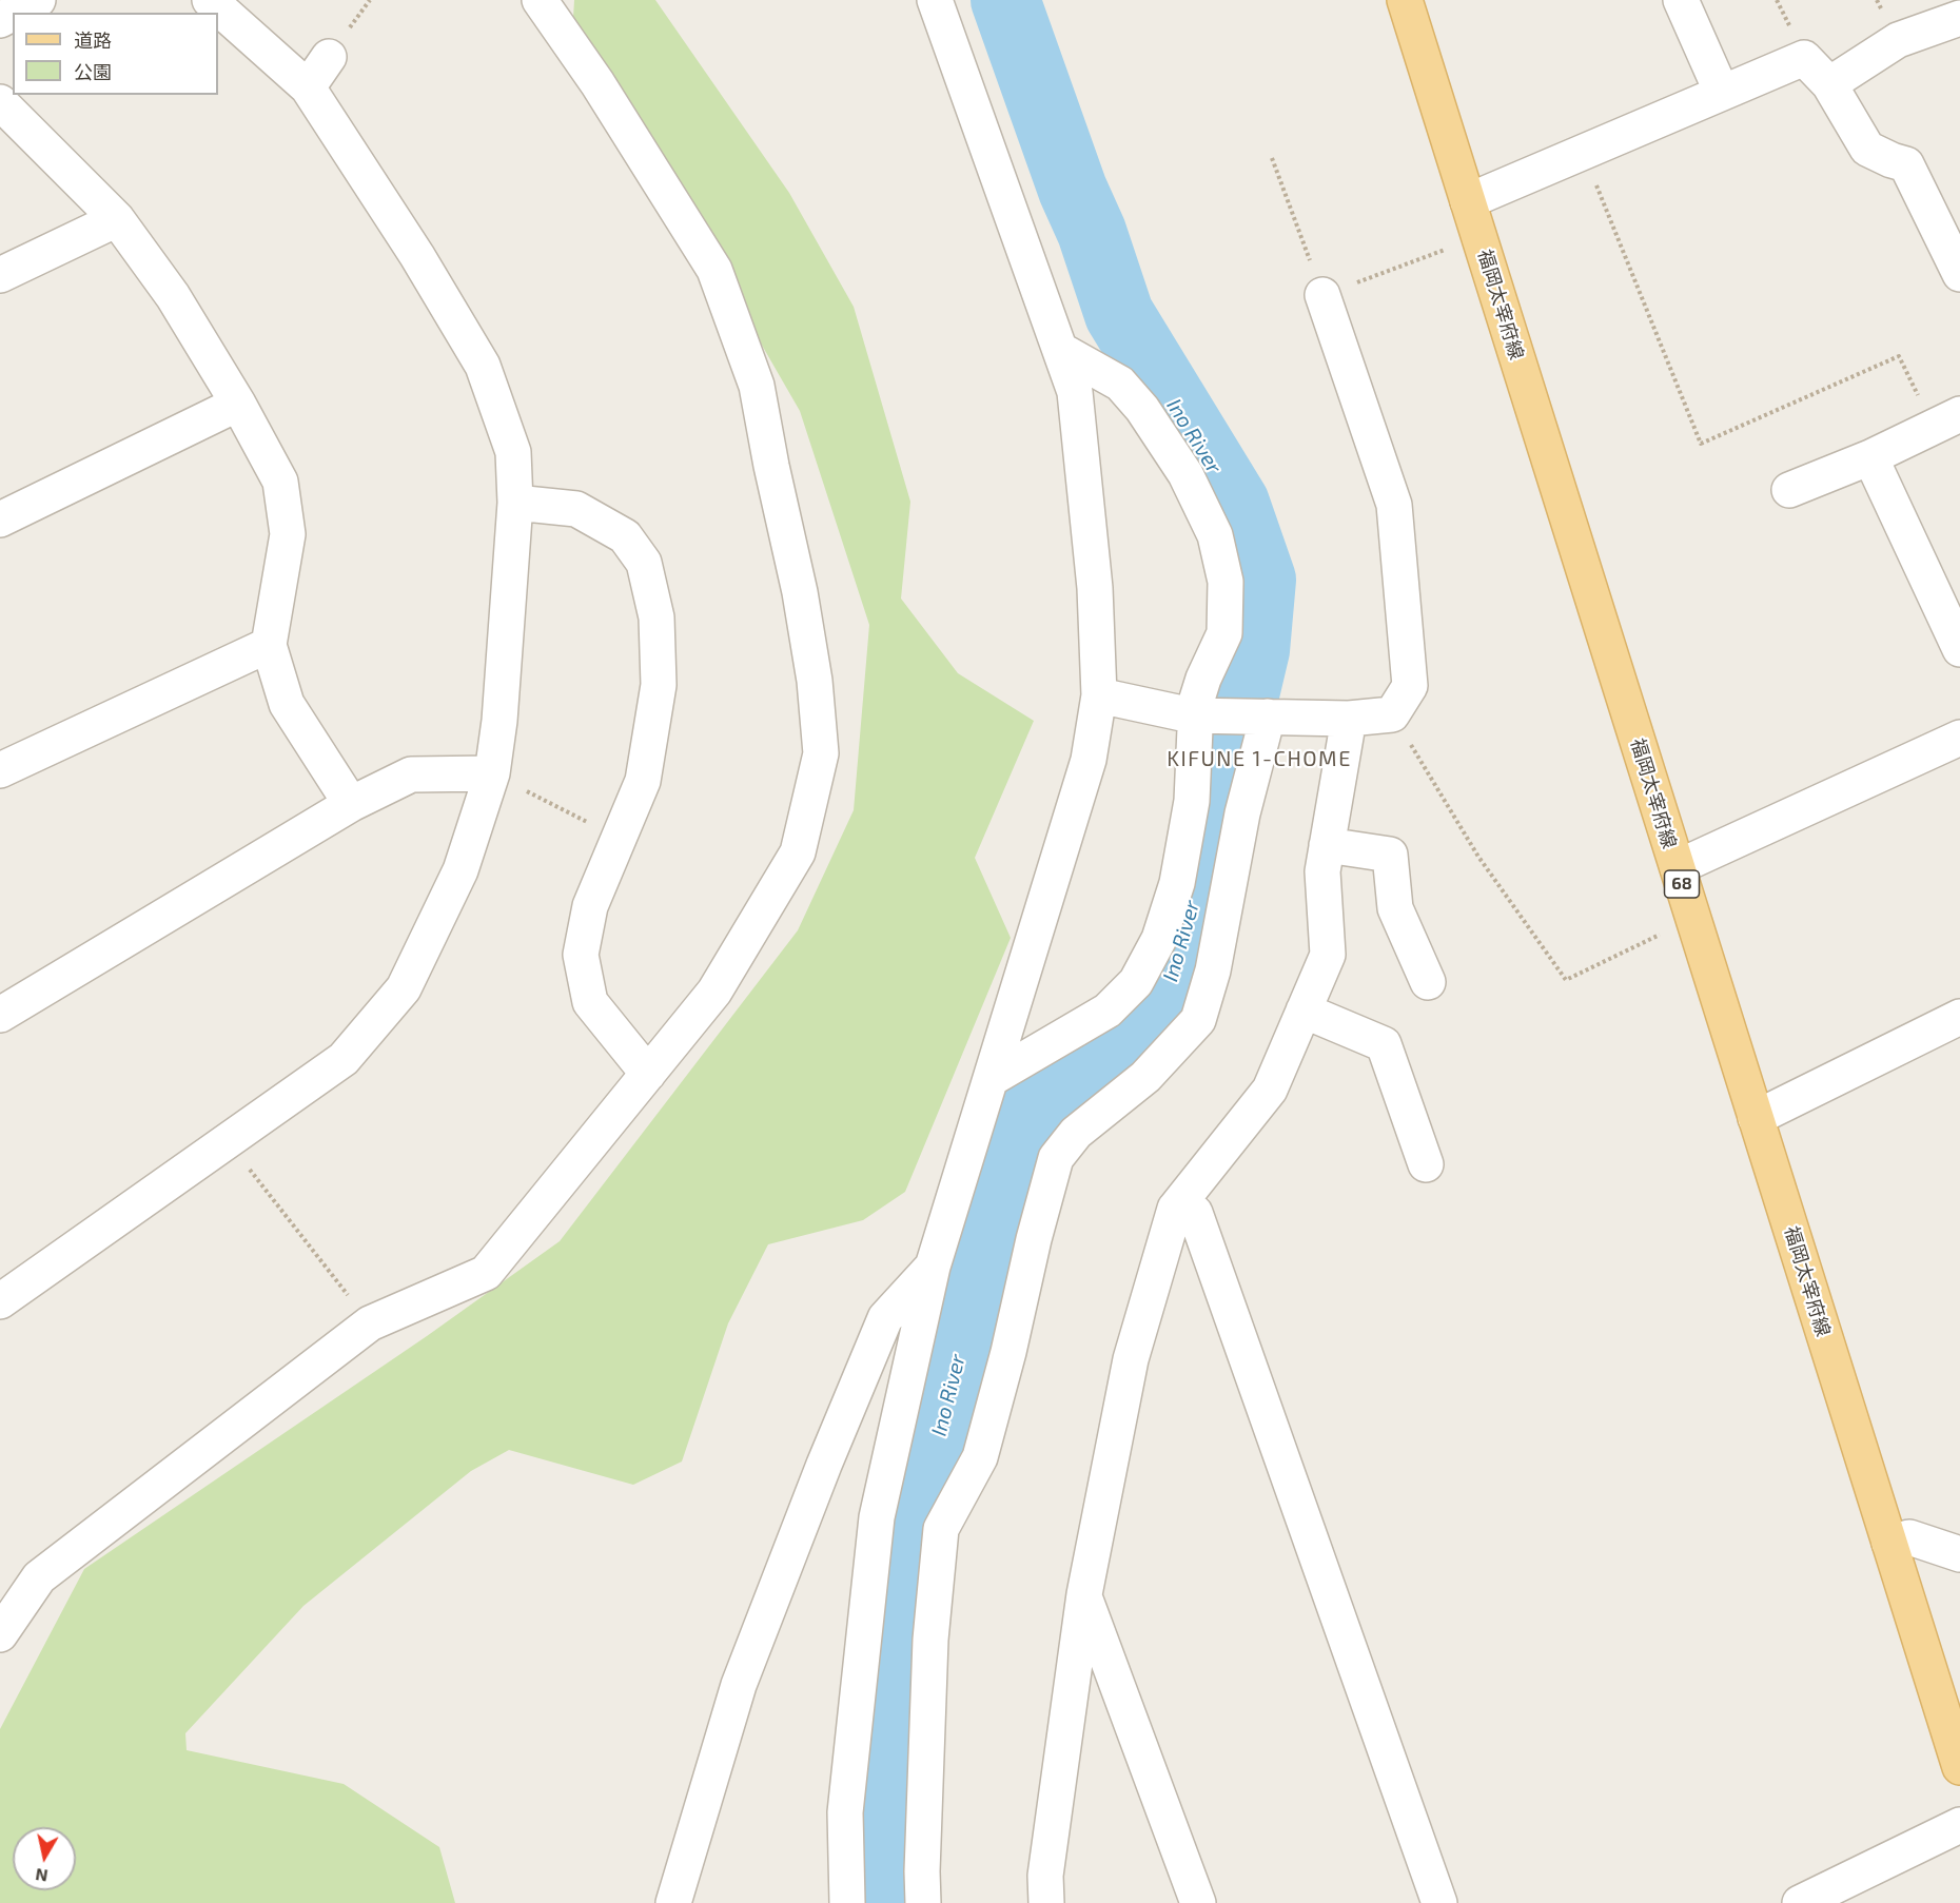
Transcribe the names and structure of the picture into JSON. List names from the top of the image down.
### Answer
{
  "streets": {
    "main road": ["福岡太宰府線", "68"]
  },
  "districts": ["KIFUNE 1-CHOME"],
  "water": ["Ino River"],
  "legend": ["道路", "公園"],
  "north": "bottom"
}
